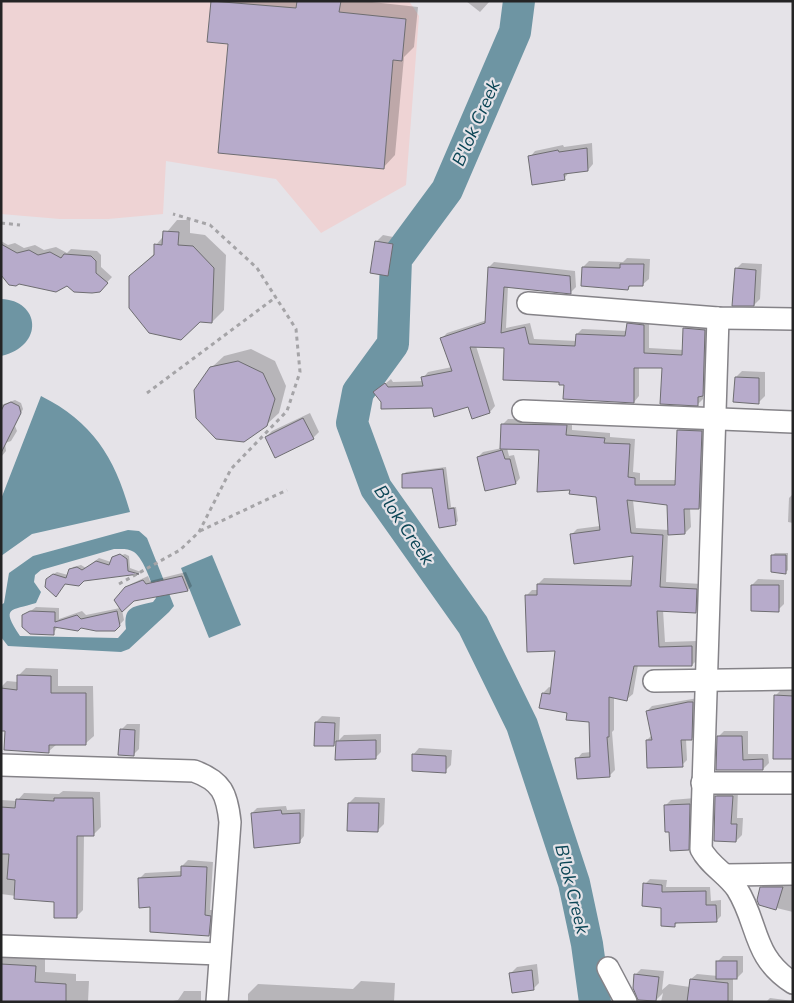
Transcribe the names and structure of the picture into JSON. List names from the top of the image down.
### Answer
{
  "water": ["B'lok Creek"]
}
